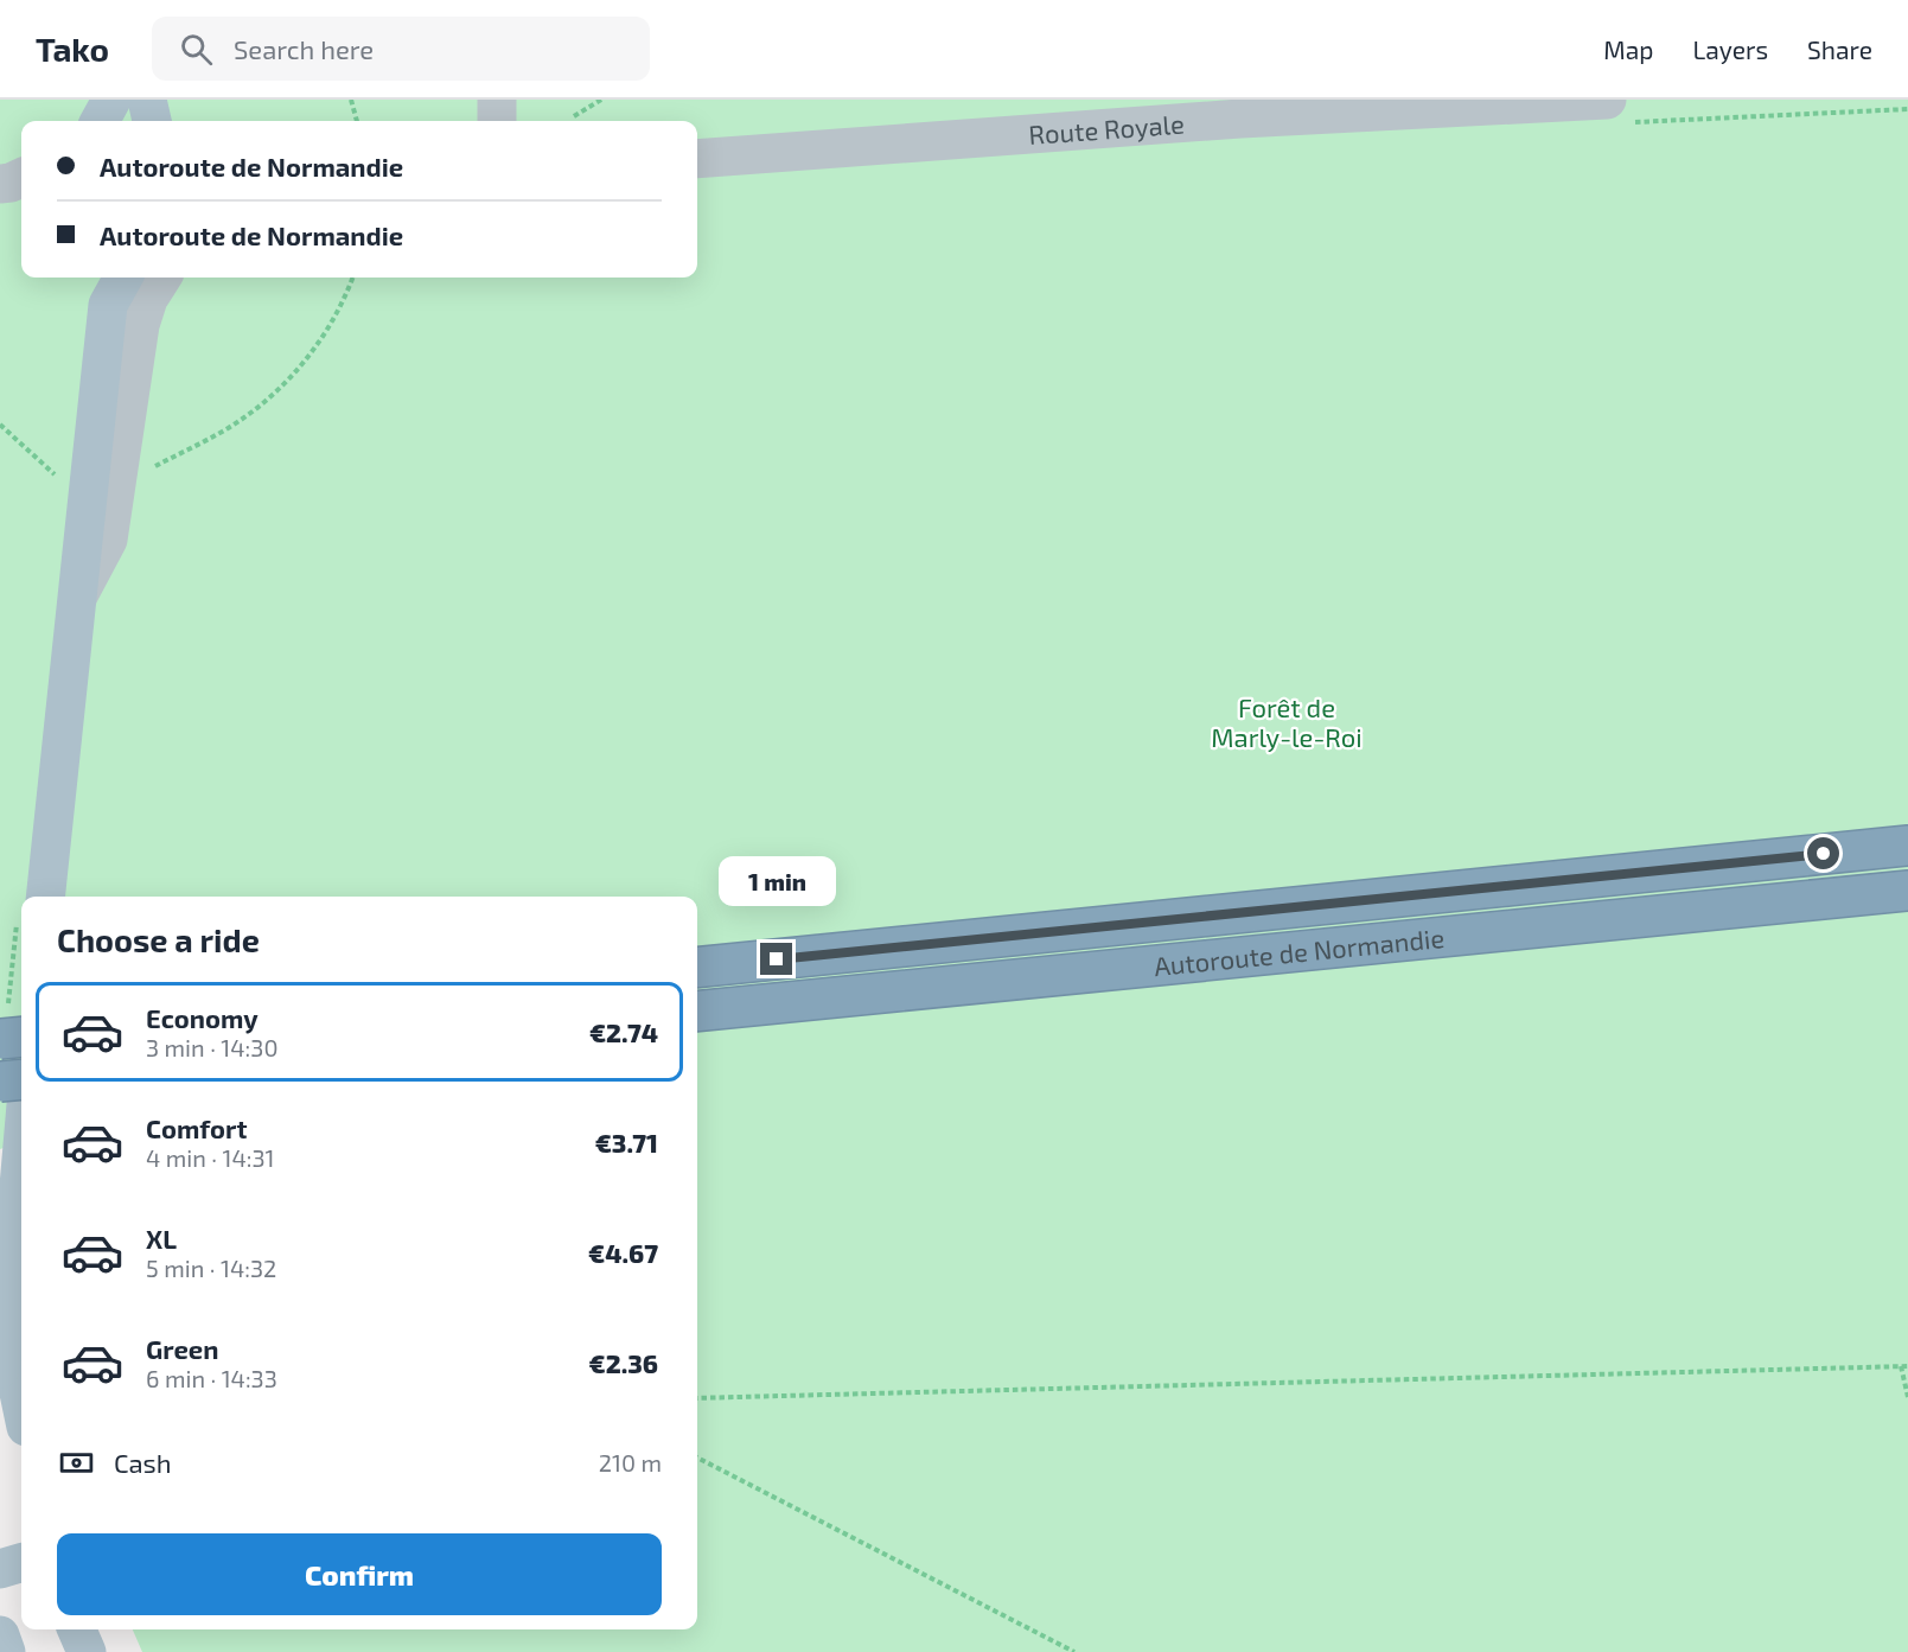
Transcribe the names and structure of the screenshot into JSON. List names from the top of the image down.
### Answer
{
  "streets": {
    "highway": ["Autoroute de Normandie"],
    "street": ["Route Royale"]
  },
  "parks": ["Forêt de Marly-le-Roi"],
  "page": {
    "header": "Tako",
    "search": "Search here",
    "nav": ["Map", "Layers", "Share"],
    "banner": ["Autoroute de Normandie", "Autoroute de Normandie"],
    "bubble": "1 min",
    "heading": "Choose a ride",
    "list": [
      {
        "name": "Economy",
        "note": "3 min · 14:30",
        "value": "€2.74"
      },
      {
        "name": "Comfort",
        "note": "4 min · 14:31",
        "value": "€3.71"
      },
      {
        "name": "XL",
        "note": "5 min · 14:32",
        "value": "€4.67"
      },
      {
        "name": "Green",
        "note": "6 min · 14:33",
        "value": "€2.36"
      }
    ],
    "pay": ["Cash", "210 m"],
    "buttons": "Confirm"
  }
}
